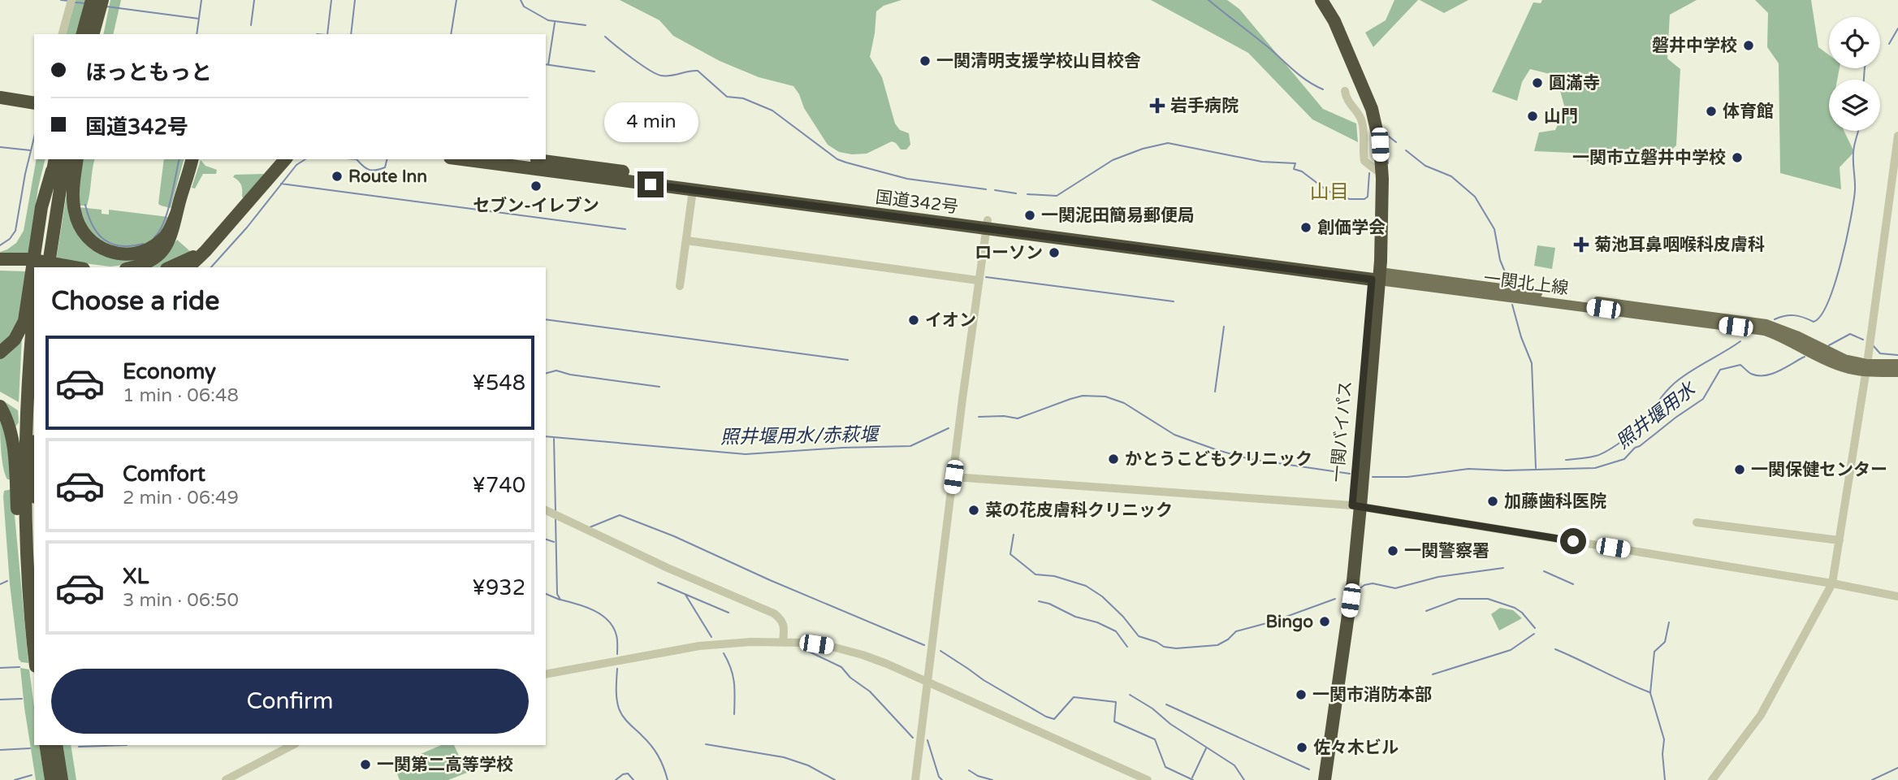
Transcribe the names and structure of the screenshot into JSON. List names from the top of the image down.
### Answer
{
  "streets": {
    "highway": ["国道342号", "一関バイパス"],
    "main road": ["一関北上線"]
  },
  "crossings": [
    ["国道342号", "一関北上線"],
    ["国道342号", "一関バイパス"],
    ["一関北上線", "一関バイパス"]
  ],
  "districts": ["山目"],
  "water": ["照井堰用水", "照井堰用水/赤萩堰"],
  "places": {
    "other": [
      "磐井中学校",
      "一関清明支援学校山目校舎",
      "圓滿寺",
      "体育館",
      "山門",
      "一関市立磐井中学校",
      "Route Inn",
      "セブン-イレブン",
      "一関泥田簡易郵便局",
      "創価学会",
      "ローソン",
      "イオン",
      "かとうこどもクリニック",
      "一関保健センター",
      "加藤歯科医院",
      "菜の花皮膚科クリニック",
      "一関警察署",
      "Bingo",
      "一関市消防本部",
      "佐々木ビル",
      "一関第二高等学校"
    ],
    "health": ["岩手病院", "菊池耳鼻咽喉科皮膚科"]
  },
  "page": {
    "banner": ["ほっともっと", "国道342号"],
    "bubble": "4 min",
    "heading": "Choose a ride",
    "list": [
      {
        "name": "Economy",
        "note": "1 min · 06:48",
        "value": "¥548"
      },
      {
        "name": "Comfort",
        "note": "2 min · 06:49",
        "value": "¥740"
      },
      {
        "name": "XL",
        "note": "3 min · 06:50",
        "value": "¥932"
      }
    ],
    "buttons": "Confirm"
  }
}
